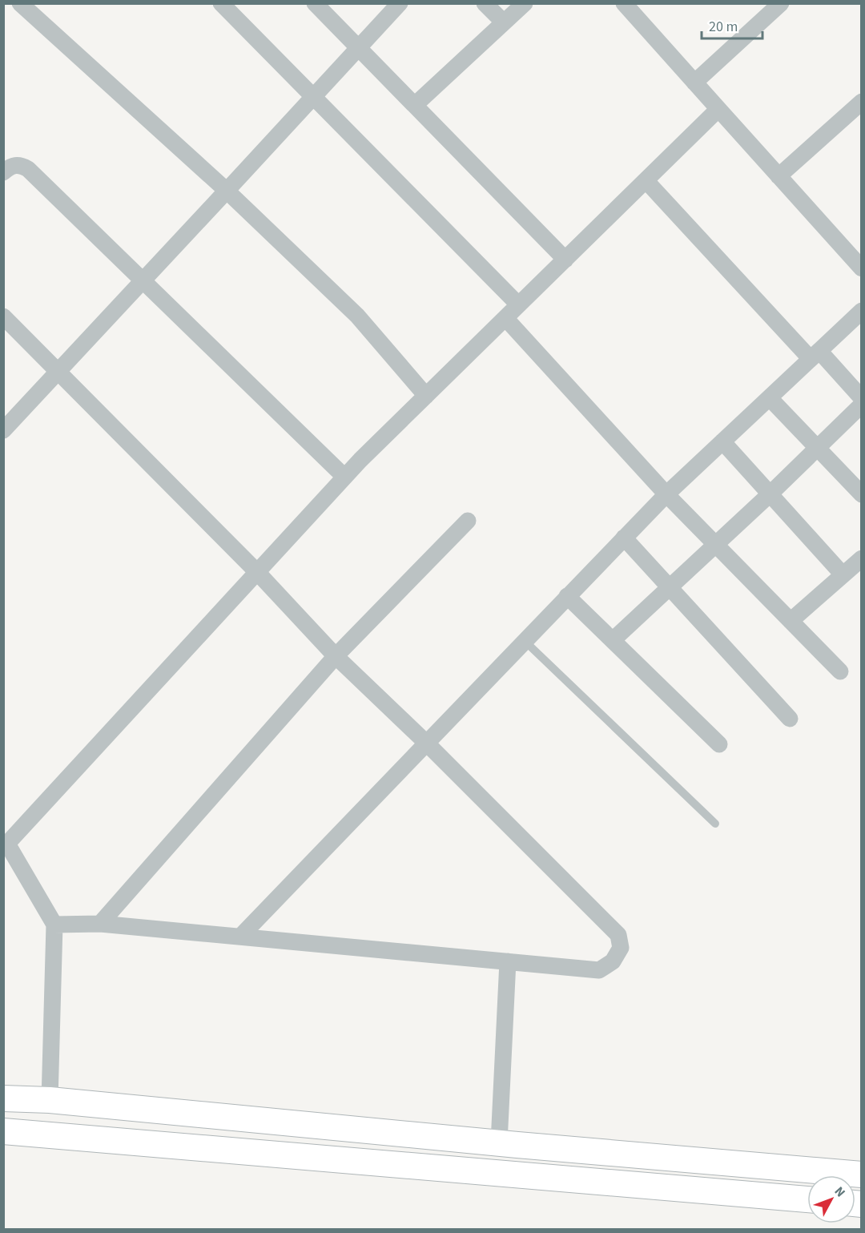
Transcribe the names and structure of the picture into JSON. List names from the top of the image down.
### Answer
{
  "scale_bar": "20 m",
  "north": "top right"
}
